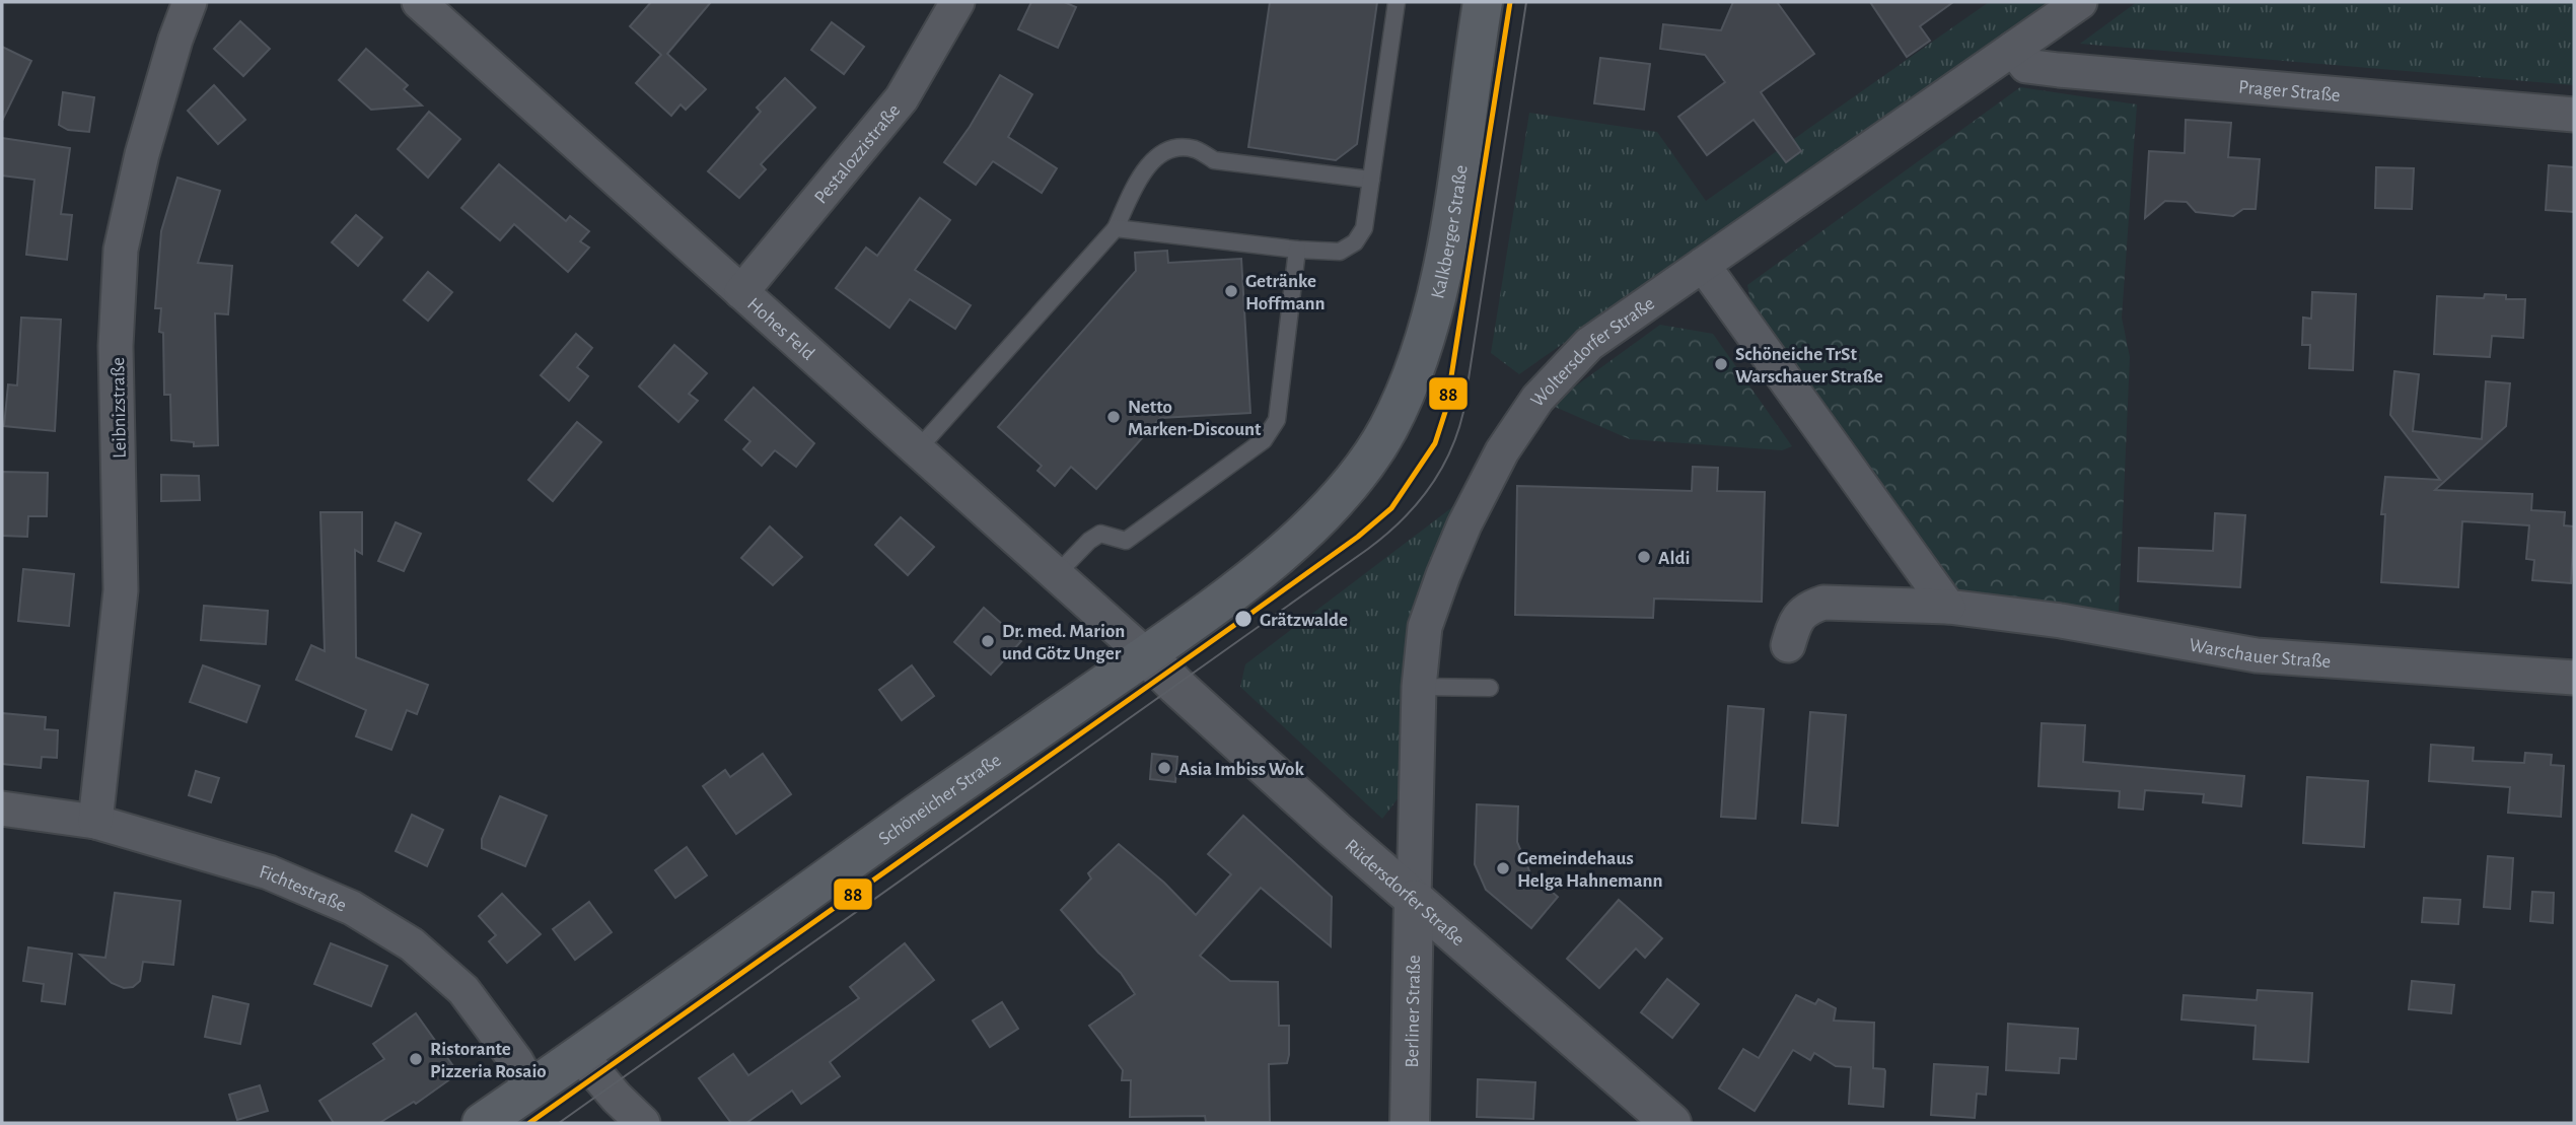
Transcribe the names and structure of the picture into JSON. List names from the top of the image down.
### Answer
{
  "streets": {
    "main road": ["Kalkberger Straße", "Schöneicher Straße"],
    "street": [
      "Prager Straße",
      "Pestalozzistraße",
      "Hohes Feld",
      "Woltersdorfer Straße",
      "Leibnizstraße",
      "Warschauer Straße",
      "Fichtestraße",
      "Rüdersdorfer Straße",
      "Berliner Straße"
    ]
  },
  "crossings": [
    ["Prager Straße", "Woltersdorfer Straße"],
    ["Pestalozzistraße", "Hohes Feld"],
    ["Kalkberger Straße", "Schöneicher Straße"],
    ["Hohes Feld", "Schöneicher Straße"],
    ["Hohes Feld", "Rüdersdorfer Straße"],
    ["Woltersdorfer Straße", "Rüdersdorfer Straße"],
    ["Woltersdorfer Straße", "Berliner Straße"],
    ["Leibnizstraße", "Fichtestraße"],
    ["Schöneicher Straße", "Fichtestraße"],
    ["Schöneicher Straße", "Rüdersdorfer Straße"],
    ["Rüdersdorfer Straße", "Berliner Straße"]
  ],
  "places": [
    "Getränke Hoffmann",
    "Schöneiche TrSt Warschauer Straße",
    "Netto Marken-Discount",
    "Aldi",
    "Grätzwalde",
    "Dr. med. Marion und Götz Unger",
    "Asia Imbiss Wok",
    "Gemeindehaus Helga Hahnemann",
    "Ristorante Pizzeria Rosaio"
  ],
  "lines": ["transit line 88"]
}
